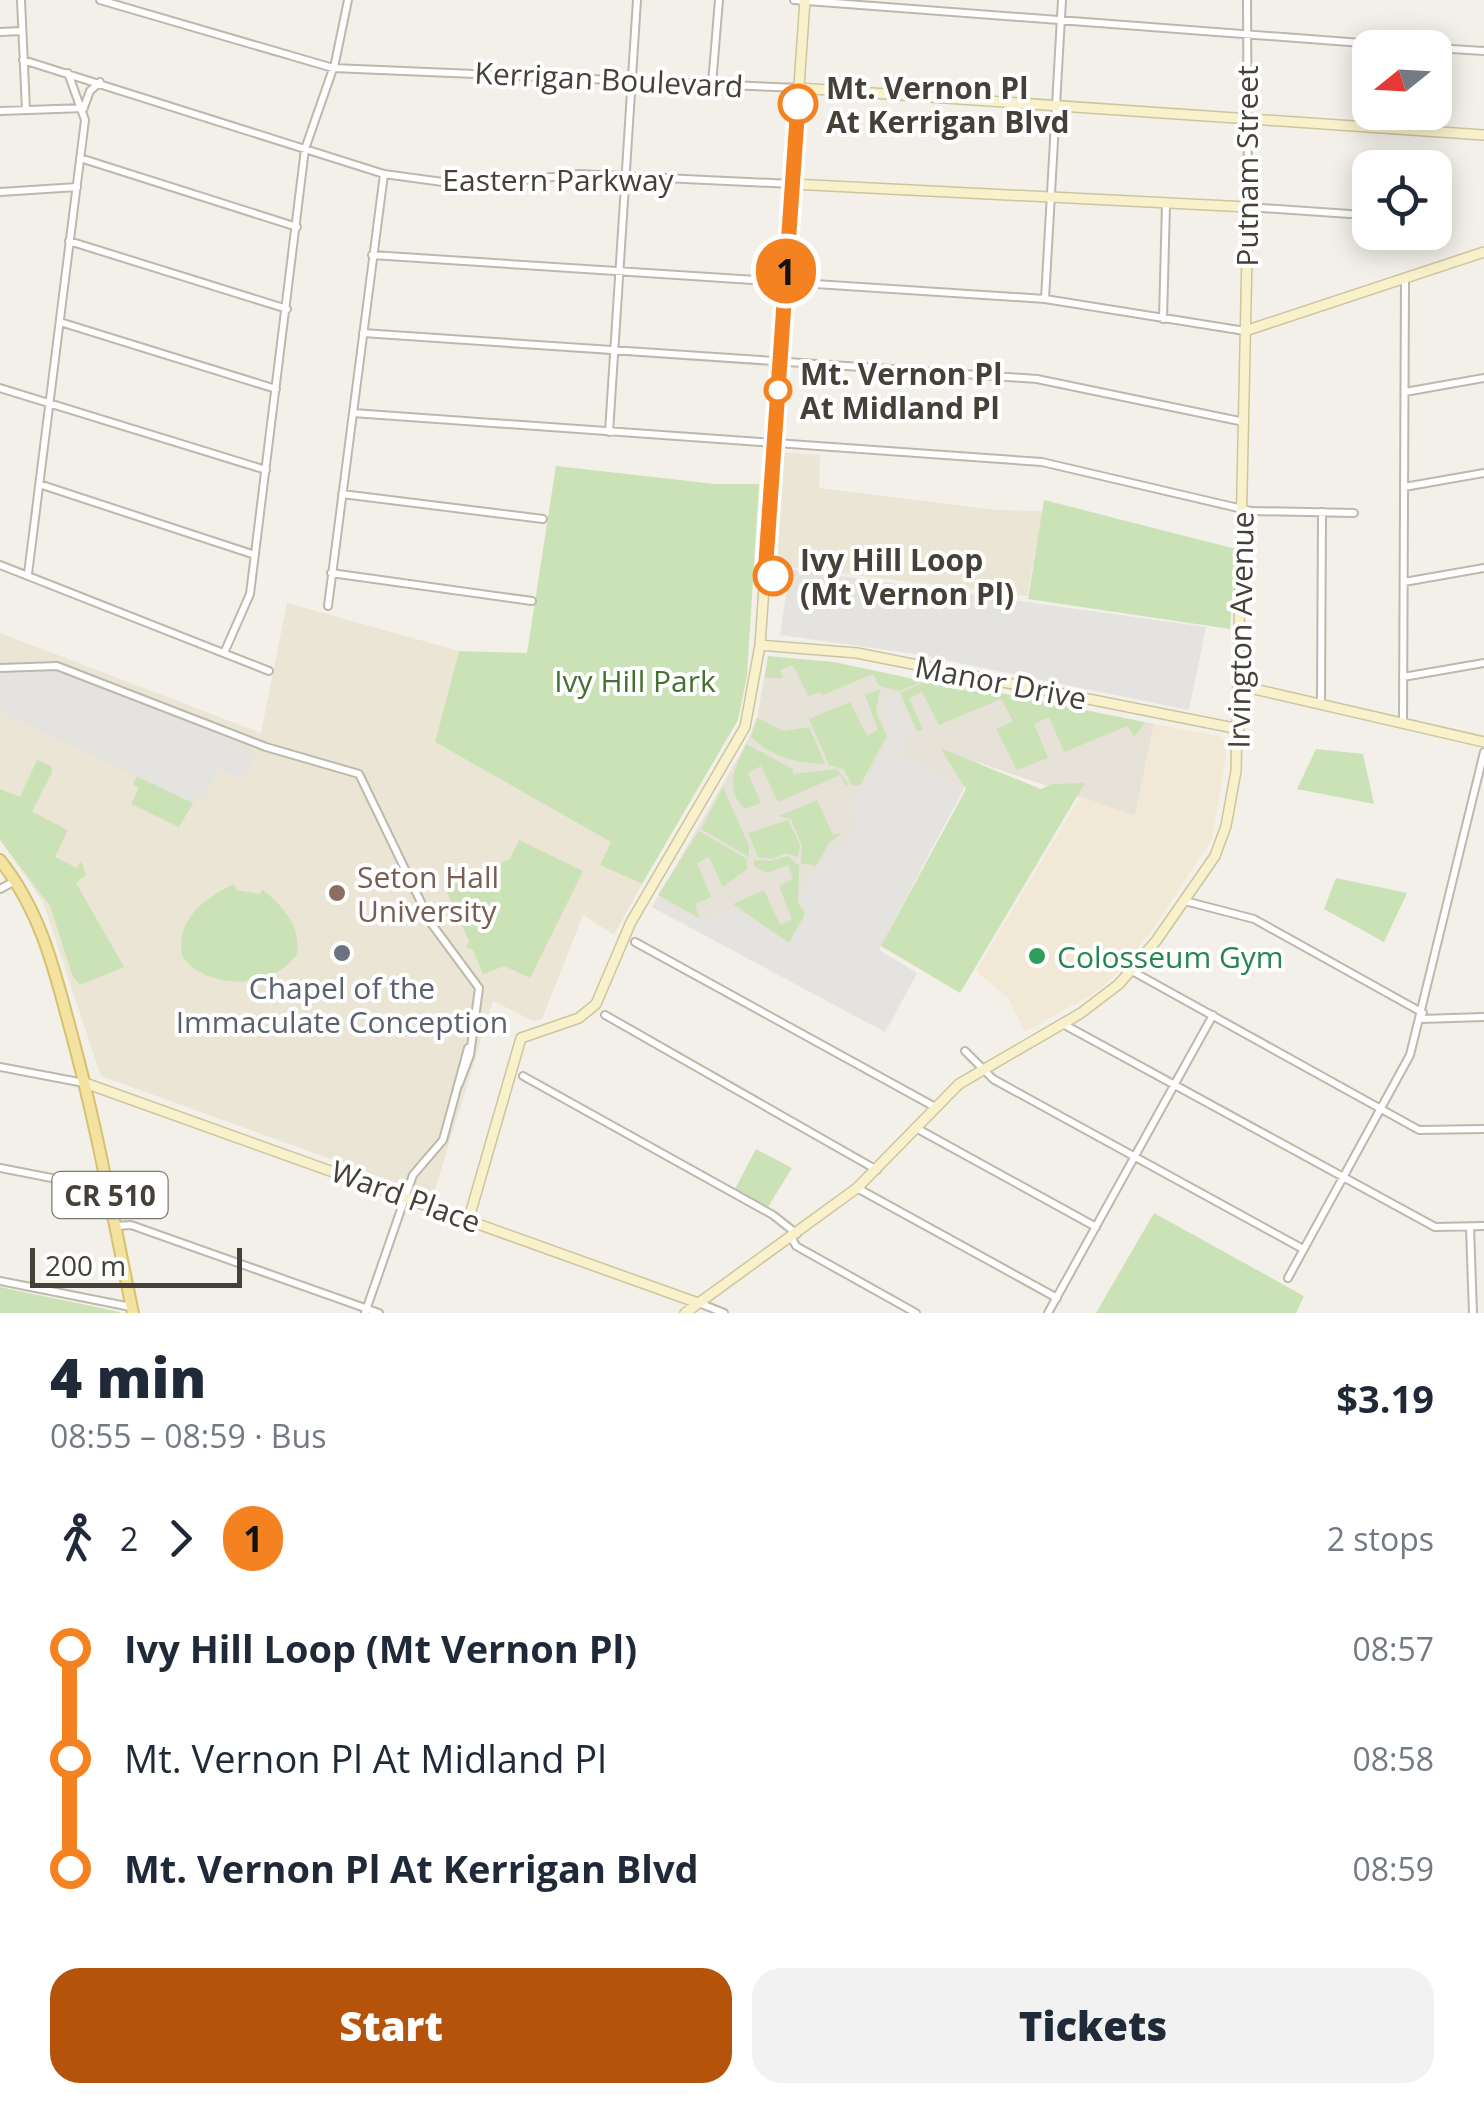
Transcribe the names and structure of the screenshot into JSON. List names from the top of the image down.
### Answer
{
  "streets": {
    "main road": ["CR 510"],
    "street": [
      "Kerrigan Boulevard",
      "Putnam Street",
      "Eastern Parkway",
      "Irvington Avenue",
      "Manor Drive",
      "Ward Place"
    ]
  },
  "crossings": [
    ["Kerrigan Boulevard", "Putnam Street"],
    ["Putnam Street", "Eastern Parkway"],
    ["Putnam Street", "Irvington Avenue"],
    ["Irvington Avenue", "Manor Drive"],
    ["Irvington Avenue", "Ward Place"],
    ["CR 510", "Ward Place"]
  ],
  "parks": ["Ivy Hill Park"],
  "places": [
    "Mt. Vernon Pl At Kerrigan Blvd",
    "Mt. Vernon Pl At Midland Pl",
    "Ivy Hill Loop (Mt Vernon Pl)",
    "Seton Hall University",
    "Chapel of the Immaculate Conception",
    "Colosseum Gym"
  ],
  "lines": ["bus line 1"],
  "scale_bar": "200 m",
  "north": "left",
  "page": {
    "on_map": "1",
    "scale": "200 m",
    "heading": ["4 min", "08:55 – 08:59 · Bus", "$3.19"],
    "legs": ["2", "1", "2 stops"],
    "list": [
      {
        "name": "Ivy Hill Loop (Mt Vernon Pl)",
        "value": "08:57"
      },
      {
        "name": "Mt. Vernon Pl At Midland Pl",
        "value": "08:58"
      },
      {
        "name": "Mt. Vernon Pl At Kerrigan Blvd",
        "value": "08:59"
      }
    ],
    "buttons": ["Start", "Tickets"]
  }
}
